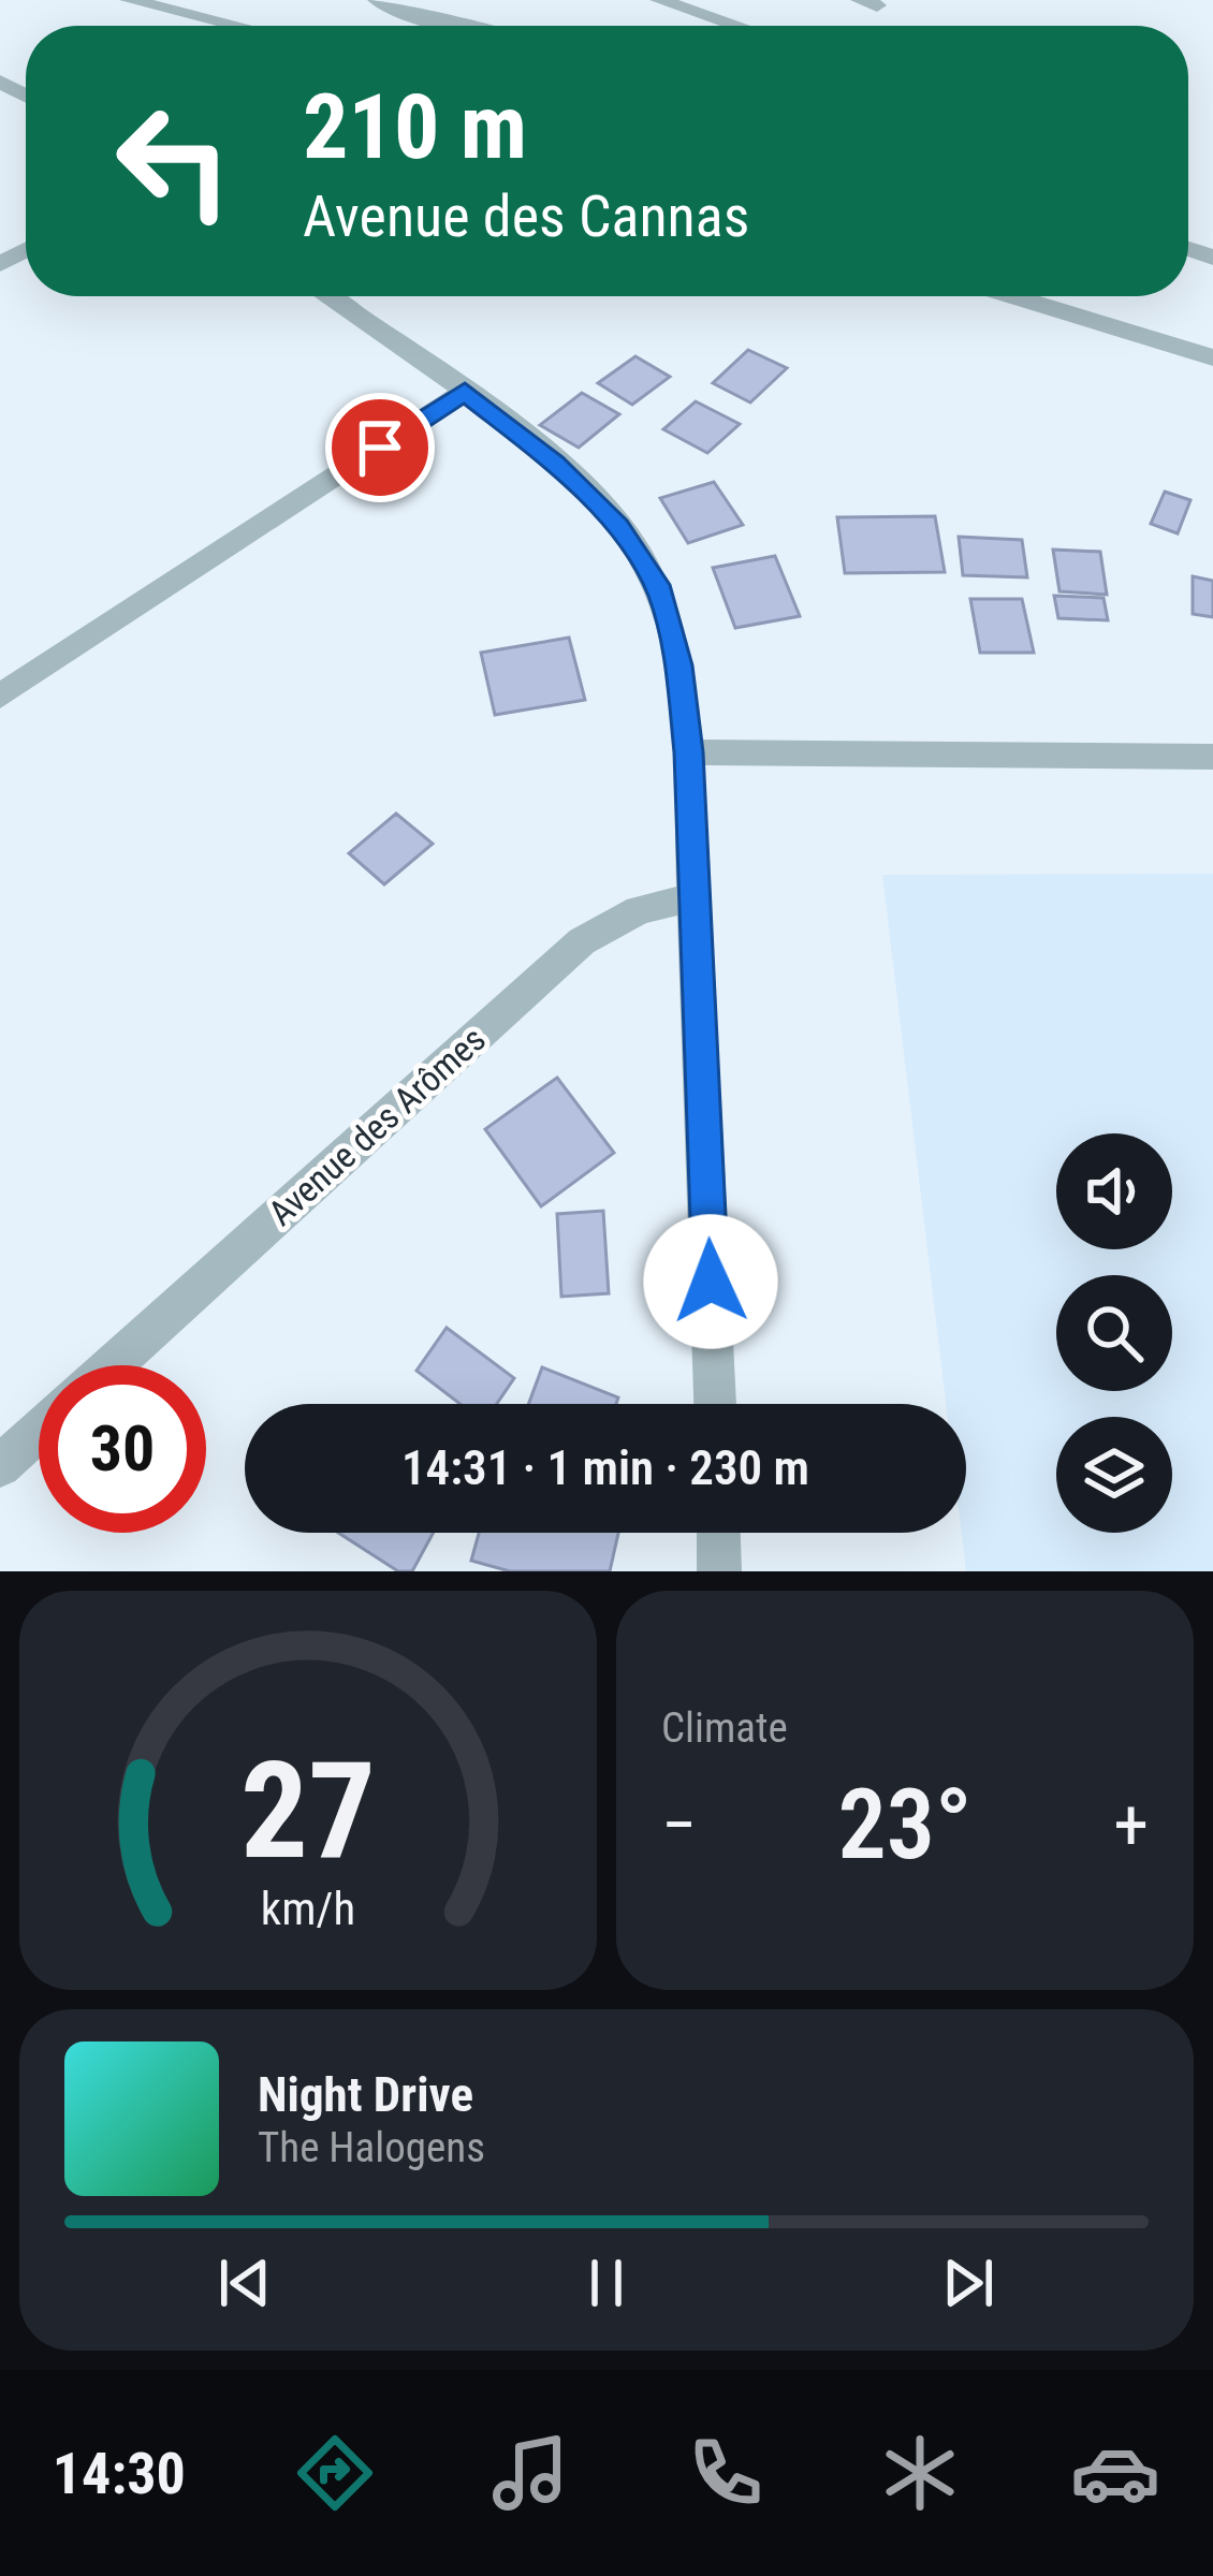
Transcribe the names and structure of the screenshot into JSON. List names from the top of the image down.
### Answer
{
  "streets": {
    "street": ["Avenue des Arômes"]
  },
  "page": {
    "turn": ["210 m", "Avenue des Cannas"],
    "limit": "30",
    "trip": "14:31 · 1 min · 230 m",
    "tile": "Climate",
    "heat": ["−", "23°", "+"],
    "song": ["Night Drive", "The Halogens"],
    "tabs": "14:30",
    "gauge": ["27", "km/h"]
  }
}
